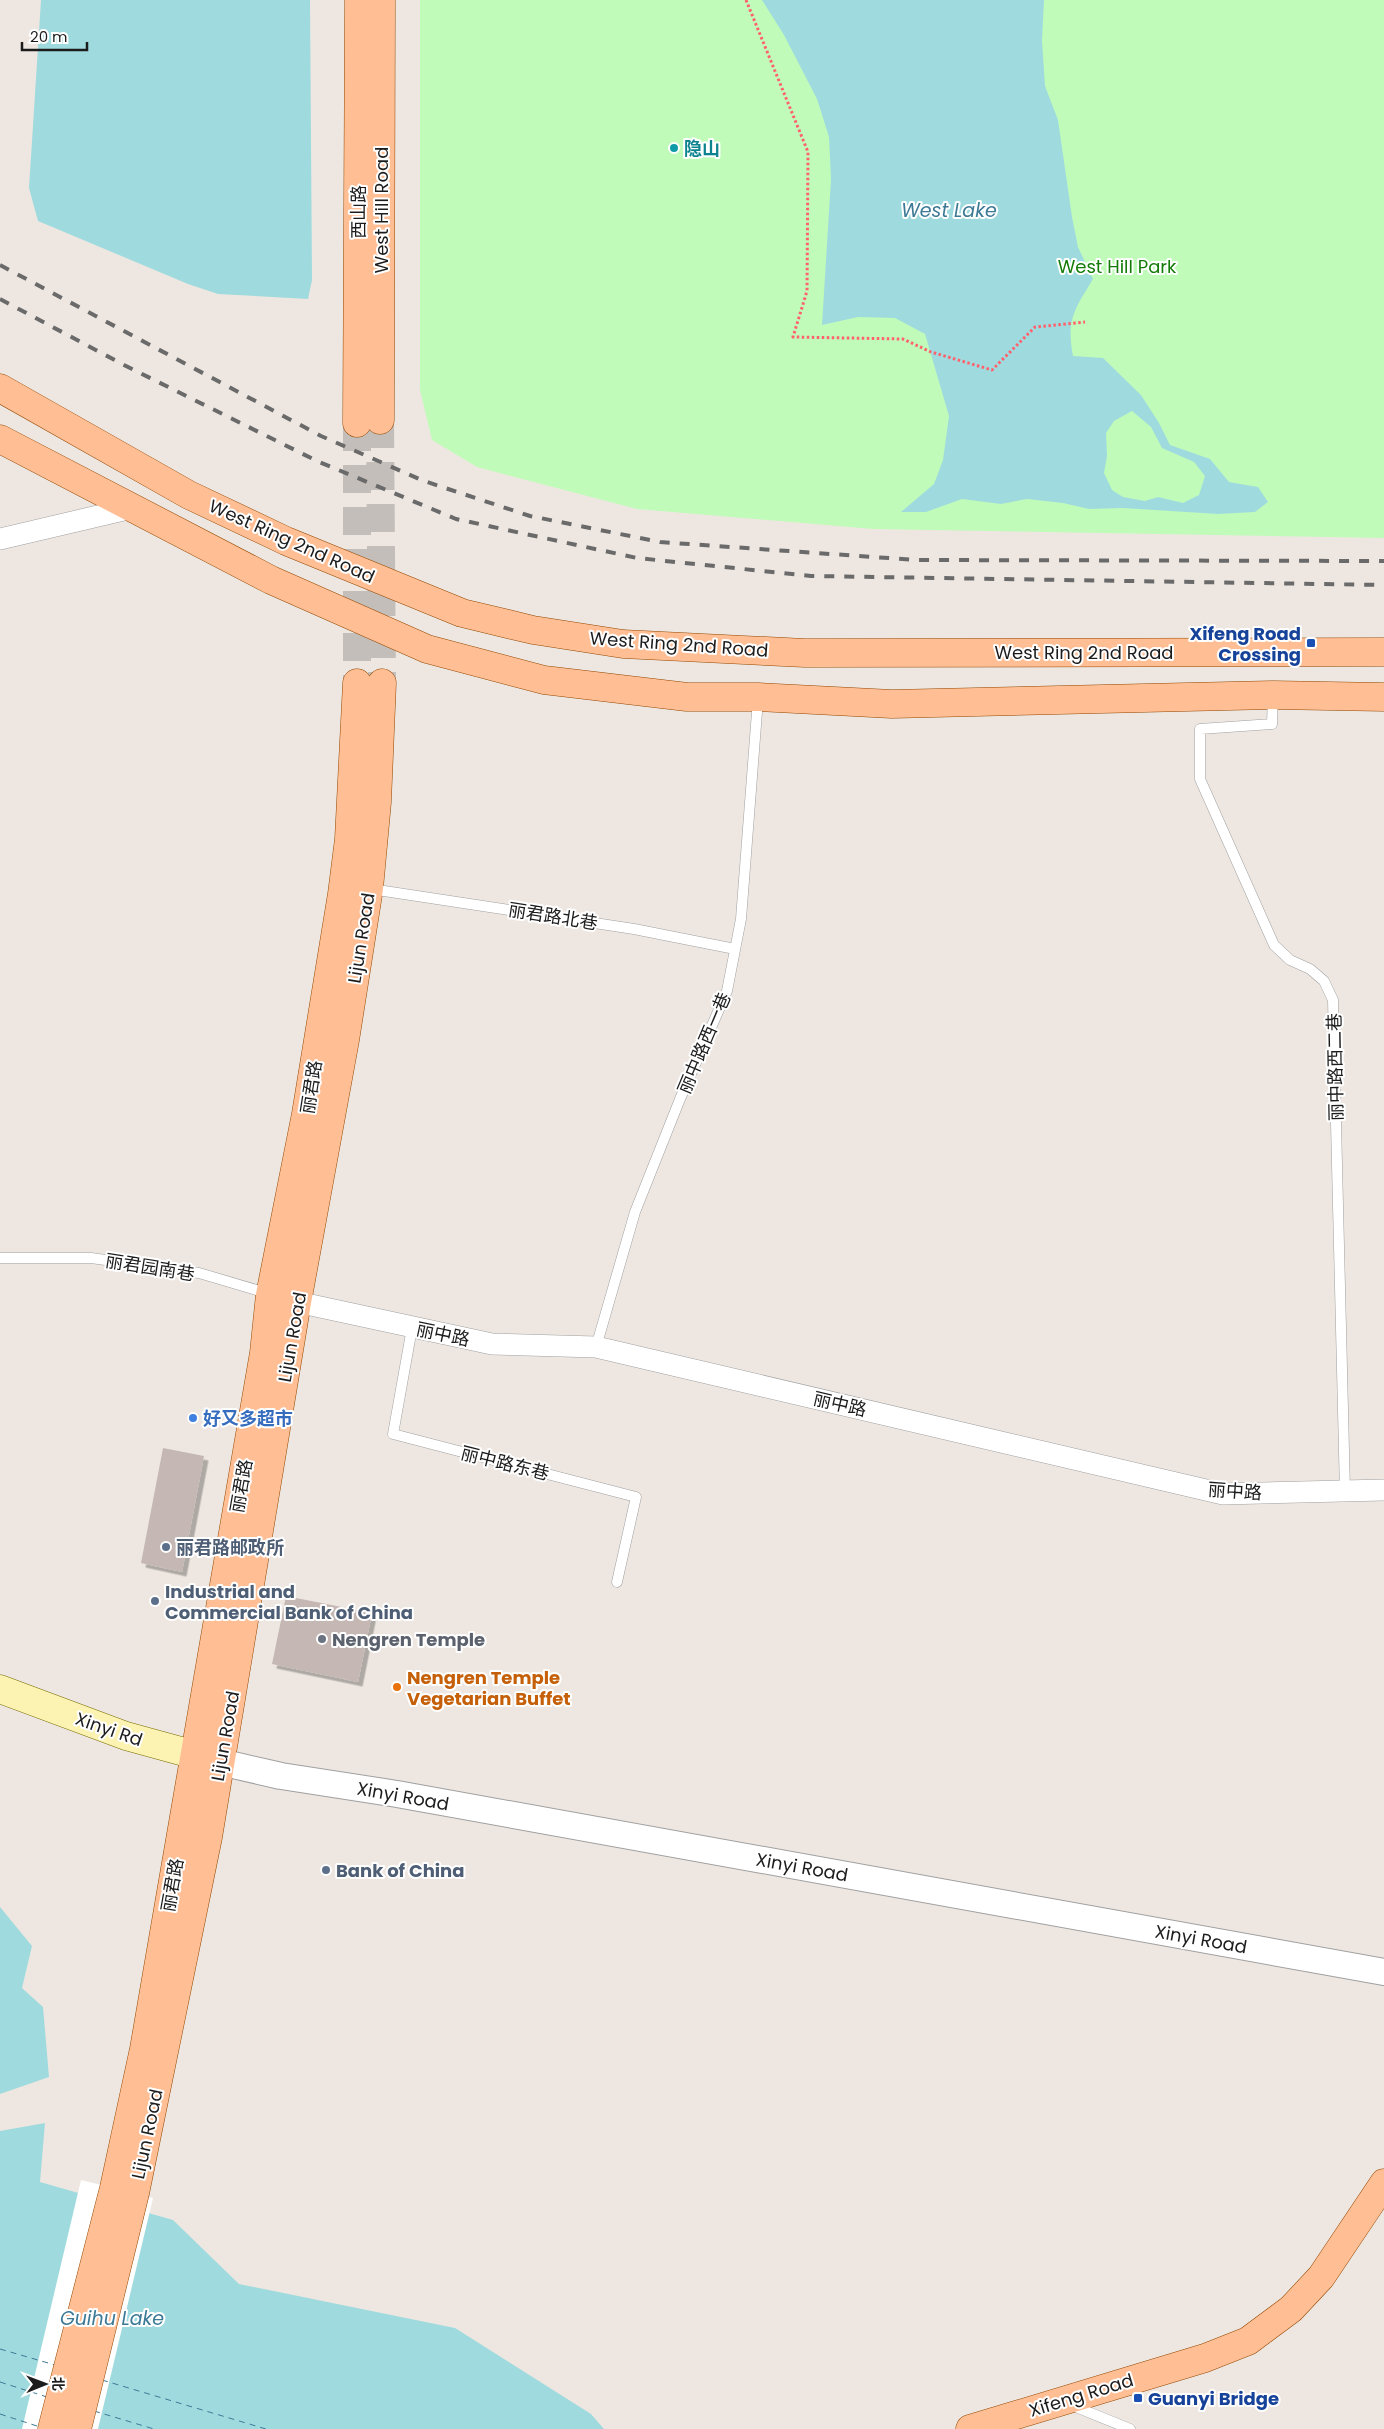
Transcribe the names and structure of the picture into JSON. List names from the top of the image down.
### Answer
{
  "streets": {
    "main road": [
      "West Hill Road",
      "西山路",
      "West Ring 2nd Road",
      "Lijun Road",
      "丽君路",
      "Xinyi Rd",
      "Xifeng Road"
    ],
    "street": ["丽中路", "Xinyi Road"],
    "lane": [
      "丽君路北巷",
      "丽中路西一巷",
      "丽中路西二巷",
      "丽君园南巷",
      "丽中路东巷"
    ]
  },
  "crossings": [
    ["West Hill Road", "西山路"],
    ["丽君路北巷", "Lijun Road"],
    ["丽君路北巷", "丽中路西一巷"],
    ["Lijun Road", "丽君路"],
    ["Lijun Road", "丽君园南巷"],
    ["Lijun Road", "丽中路"],
    ["Lijun Road", "Xinyi Rd"],
    ["Lijun Road", "Xinyi Road"],
    ["丽中路西一巷", "丽中路"],
    ["丽中路西二巷", "丽中路"],
    ["丽君路", "丽君园南巷"],
    ["丽君路", "丽中路"],
    ["丽君路", "Xinyi Rd"],
    ["丽君园南巷", "丽中路"],
    ["丽中路", "丽中路东巷"],
    ["Xinyi Rd", "Xinyi Road"]
  ],
  "water": ["West Lake", "Guihu Lake"],
  "parks": ["West Hill Park"],
  "places": {
    "other": [
      "隐山",
      "好又多超市",
      "丽君路邮政所",
      "Industrial and Commercial Bank of China",
      "Nengren Temple",
      "Nengren Temple Vegetarian Buffet",
      "Bank of China"
    ],
    "transit": ["Xifeng Road Crossing", "Guanyi Bridge"]
  },
  "scale_bar": "20 m",
  "north": "right"
}
